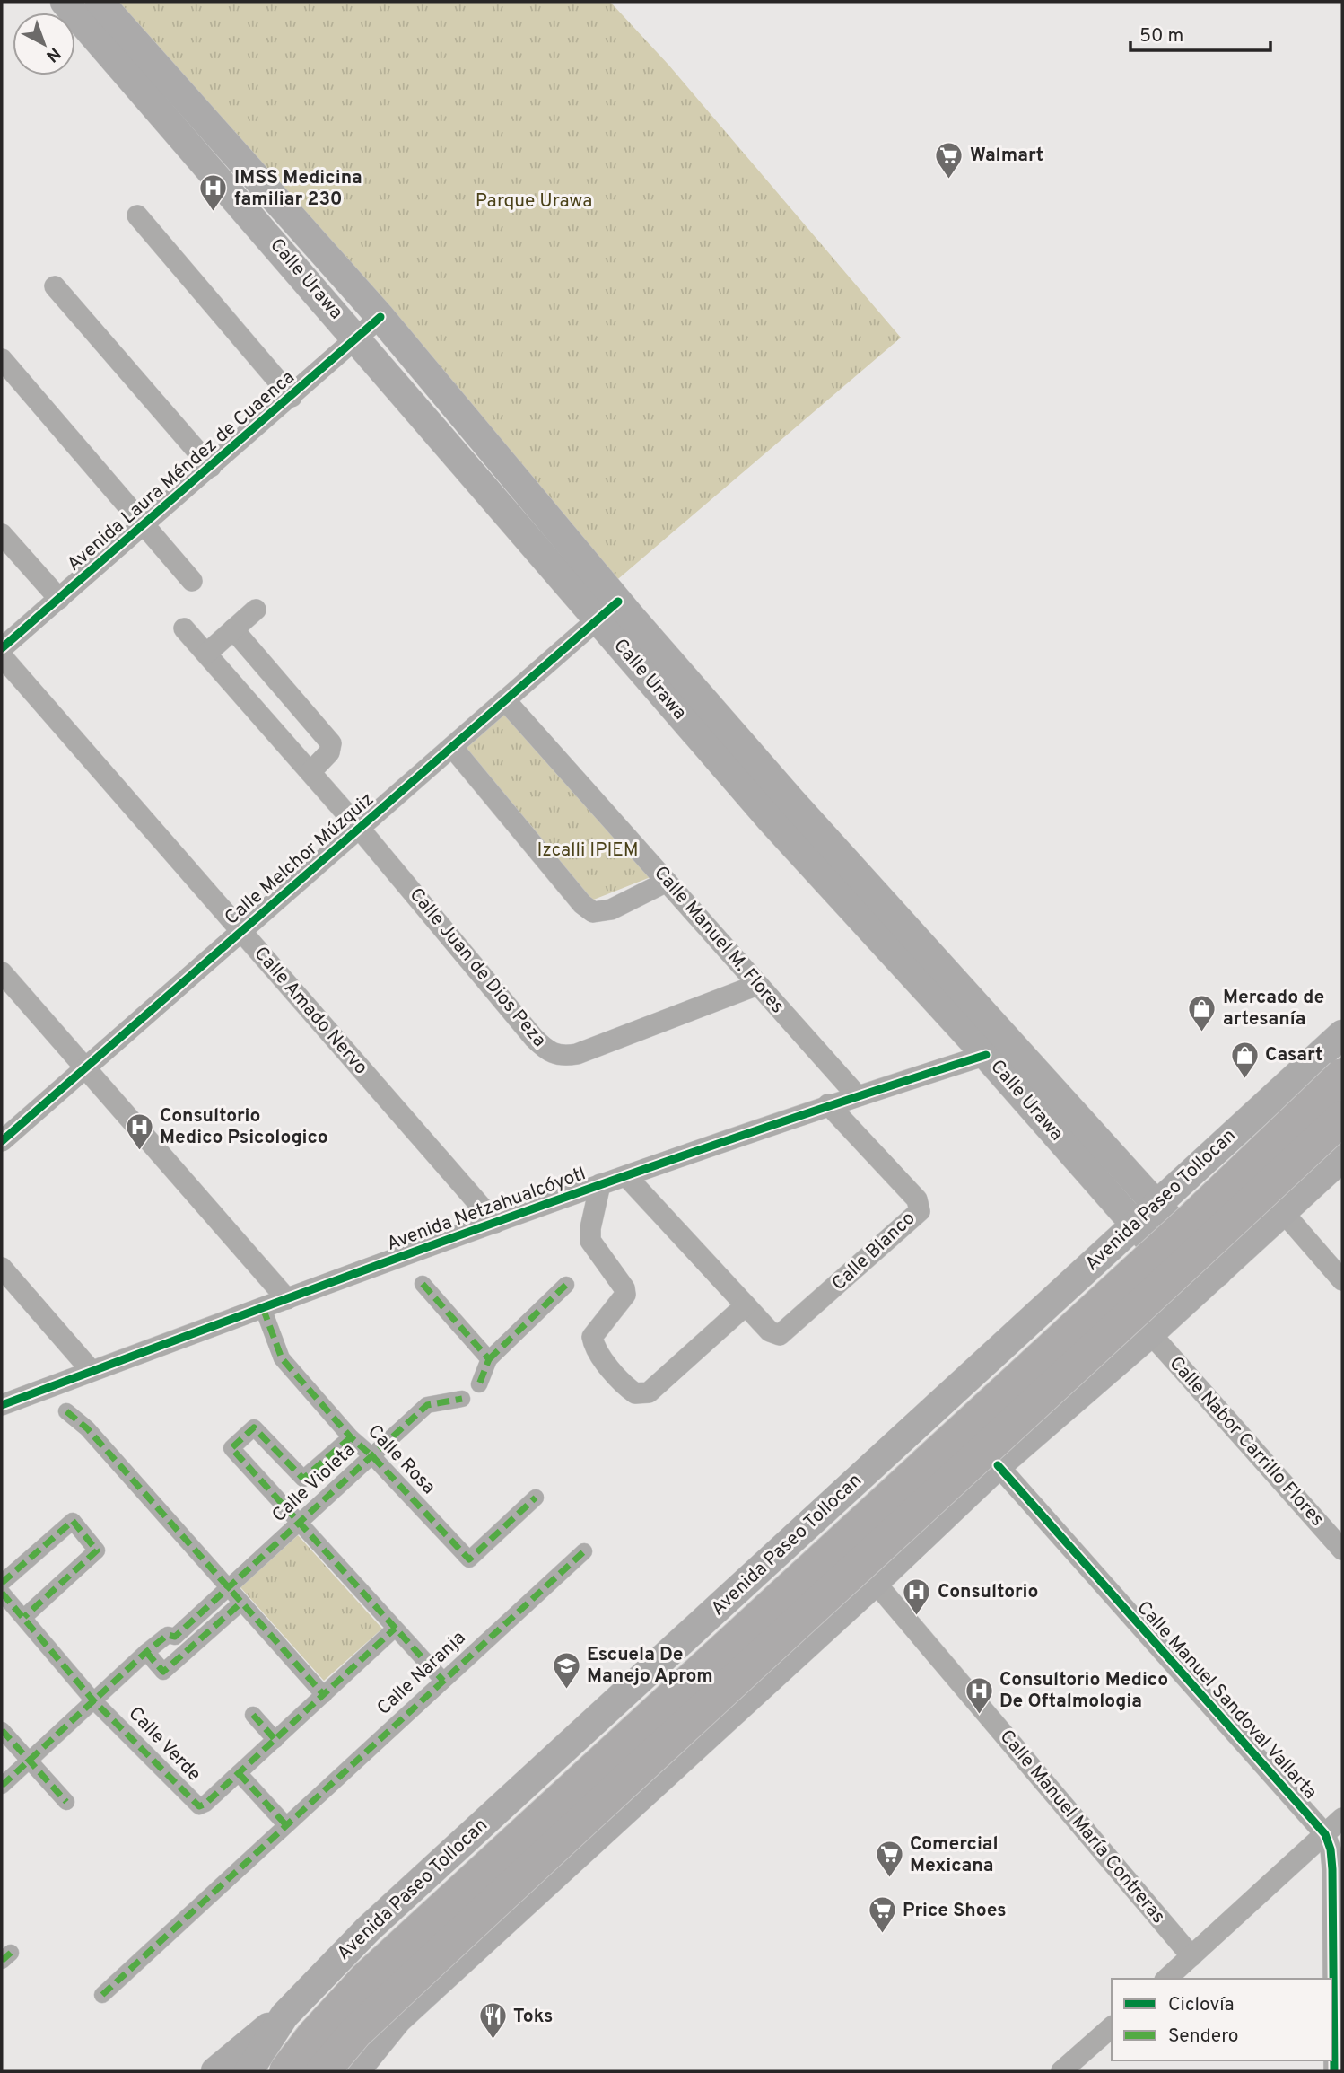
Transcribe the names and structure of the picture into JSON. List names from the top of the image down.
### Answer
{
  "streets": {
    "highway": ["Avenida Paseo Tollocan"],
    "main road": ["Calle Urawa"],
    "street": [
      "Avenida Laura Méndez de Cuaenca",
      "Calle Melchor Múzquiz",
      "Calle Manuel M. Flores",
      "Calle Juan de Dios Peza",
      "Calle Amado Nervo",
      "Avenida Netzahualcóyotl",
      "Calle Blanco",
      "Calle Nabor Carrillo Flores",
      "Calle Rosa",
      "Calle Violeta",
      "Calle Naranja",
      "Calle Manuel Sandoval Vallarta",
      "Calle Verde",
      "Calle Manuel María Contreras"
    ]
  },
  "crossings": [
    ["Calle Urawa", "Avenida Laura Méndez de Cuaenca"],
    ["Calle Urawa", "Calle Melchor Múzquiz"],
    ["Calle Urawa", "Avenida Paseo Tollocan"],
    ["Calle Urawa", "Avenida Netzahualcóyotl"],
    ["Calle Melchor Múzquiz", "Calle Manuel M. Flores"],
    ["Calle Melchor Múzquiz", "Calle Juan de Dios Peza"],
    ["Calle Melchor Múzquiz", "Calle Amado Nervo"],
    ["Calle Manuel M. Flores", "Calle Juan de Dios Peza"],
    ["Calle Manuel M. Flores", "Avenida Netzahualcóyotl"],
    ["Calle Amado Nervo", "Avenida Netzahualcóyotl"],
    ["Avenida Netzahualcóyotl", "Calle Blanco"],
    ["Avenida Netzahualcóyotl", "Calle Rosa"],
    ["Calle Rosa", "Calle Violeta"],
    ["Calle Violeta", "Calle Verde"]
  ],
  "parks": ["Parque Urawa", "Izcalli IPIEM"],
  "places": {
    "supermarket": ["Walmart", "Comercial Mexicana", "Price Shoes"],
    "hospital": [
      "IMSS Medicina familiar 230",
      "Consultorio Medico Psicologico",
      "Consultorio",
      "Consultorio Medico De Oftalmologia"
    ],
    "shop": ["Mercado de artesanía", "Casart"],
    "school or university": ["Escuela De Manejo Aprom"],
    "restaurant": ["Toks"]
  },
  "legend": ["Ciclovía", "Sendero"],
  "scale_bar": "50 m",
  "north": "bottom right"
}
